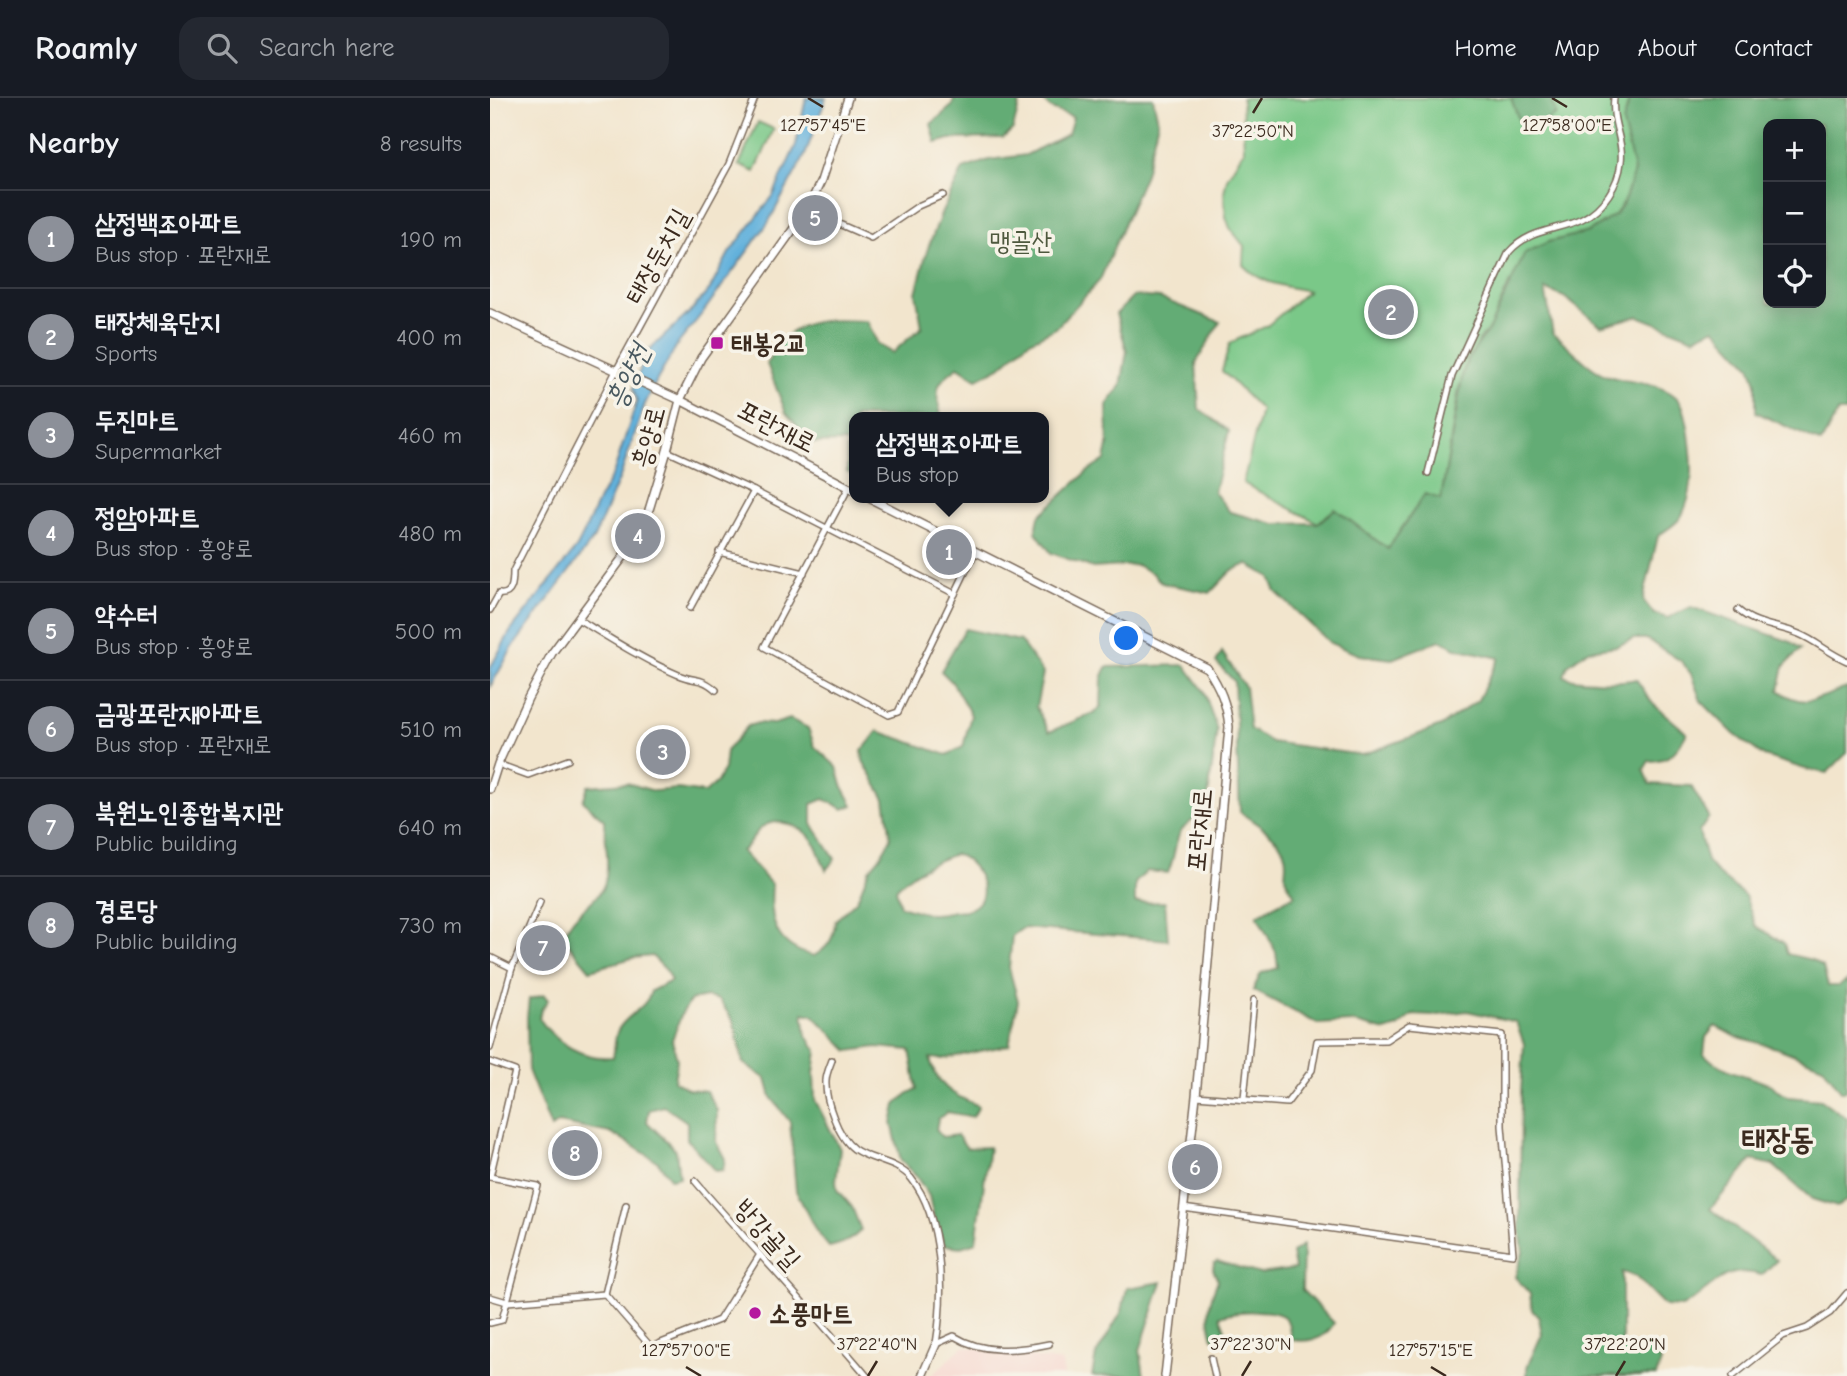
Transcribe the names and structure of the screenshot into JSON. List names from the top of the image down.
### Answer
{
  "streets": {
    "street": [
      "태장둔치길",
      "포란재로",
      "흥양로",
      "방강골길"
    ]
  },
  "crossings": [
    ["태장둔치길", "포란재로"],
    ["포란재로", "흥양로"]
  ],
  "districts": ["태장동"],
  "water": ["흥양천"],
  "parks": ["맹골산"],
  "places": {
    "transit": ["태봉2교"],
    "other": ["소풍마트"]
  },
  "page": {
    "header": "Roamly",
    "search": "Search here",
    "nav": [
      "Home",
      "Map",
      "About",
      "Contact"
    ],
    "heading": ["Nearby", "8 results"],
    "map_buttons": ["+", "−"],
    "list": [
      {
        "mark": "1",
        "name": "삼정백조아파트",
        "note": "Bus stop · 포란재로",
        "value": "190 m"
      },
      {
        "mark": "2",
        "name": "태장체육단지",
        "note": "Sports",
        "value": "400 m"
      },
      {
        "mark": "3",
        "name": "두진마트",
        "note": "Supermarket",
        "value": "460 m"
      },
      {
        "mark": "4",
        "name": "정암아파트",
        "note": "Bus stop · 흥양로",
        "value": "480 m"
      },
      {
        "mark": "5",
        "name": "약수터",
        "note": "Bus stop · 흥양로",
        "value": "500 m"
      },
      {
        "mark": "6",
        "name": "금광포란재아파트",
        "note": "Bus stop · 포란재로",
        "value": "510 m"
      },
      {
        "mark": "7",
        "name": "북원노인종합복지관",
        "note": "Public building",
        "value": "640 m"
      },
      {
        "mark": "8",
        "name": "경로당",
        "note": "Public building",
        "value": "730 m"
      }
    ],
    "pins": [
      "5",
      "2",
      "4",
      "1",
      "3",
      "7",
      "8",
      "6"
    ],
    "popup": ["삼정백조아파트", "Bus stop"]
  },
  "coordinates": [
    "127°57'45\"E",
    "127°58'00\"E",
    "37°22'50\"N",
    "37°22'40\"N",
    "37°22'30\"N",
    "37°22'20\"N",
    "127°57'00\"E",
    "127°57'15\"E"
  ]
}
